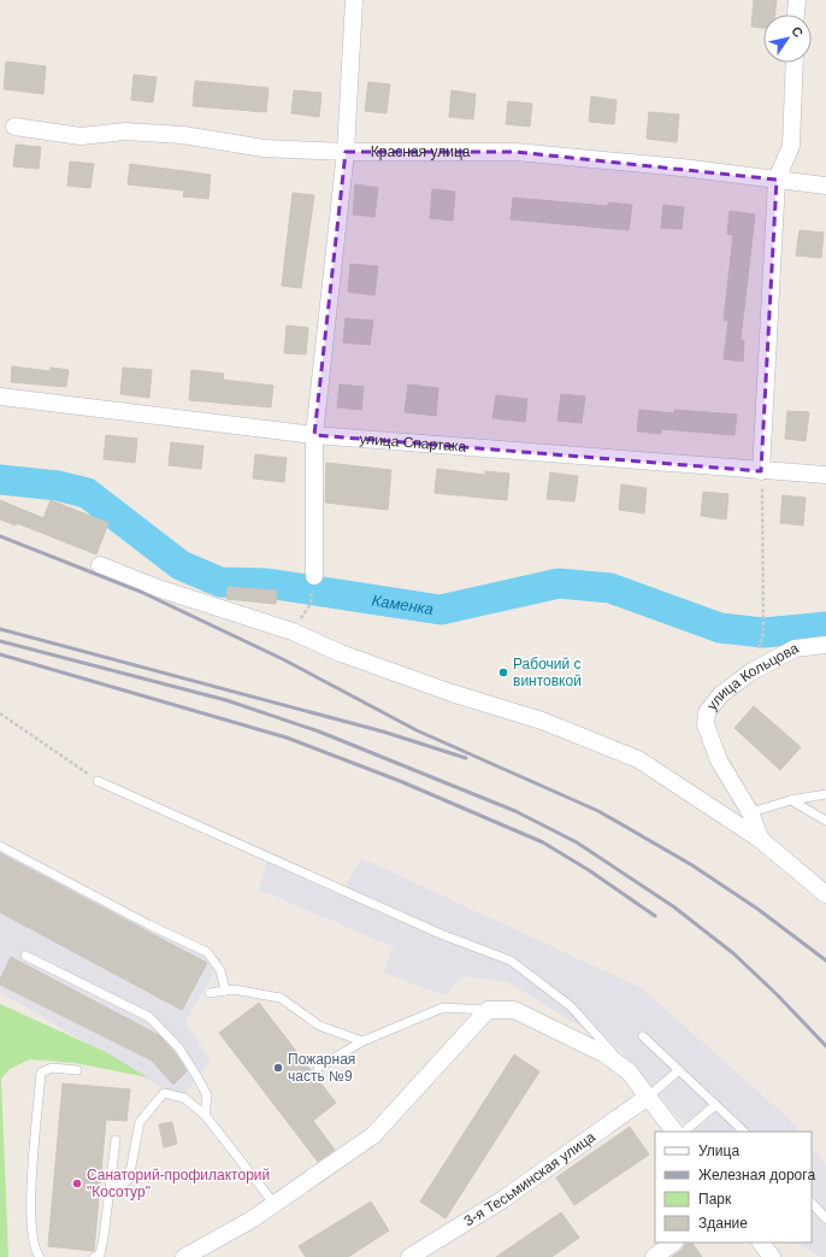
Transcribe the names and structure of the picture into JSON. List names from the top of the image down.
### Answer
{
  "streets": {
    "street": [
      "Красная улица",
      "улица Спартака",
      "улица Кольцова",
      "3-я Тесьминская улица"
    ]
  },
  "water": ["Каменка"],
  "places": ["Рабочий с винтовкой", "Пожарная часть №9", "Санаторий-профилакторий \"Косотур\""],
  "legend": [
    "Улица",
    "Железная дорога",
    "Парк",
    "Здание"
  ],
  "north": "top right"
}
